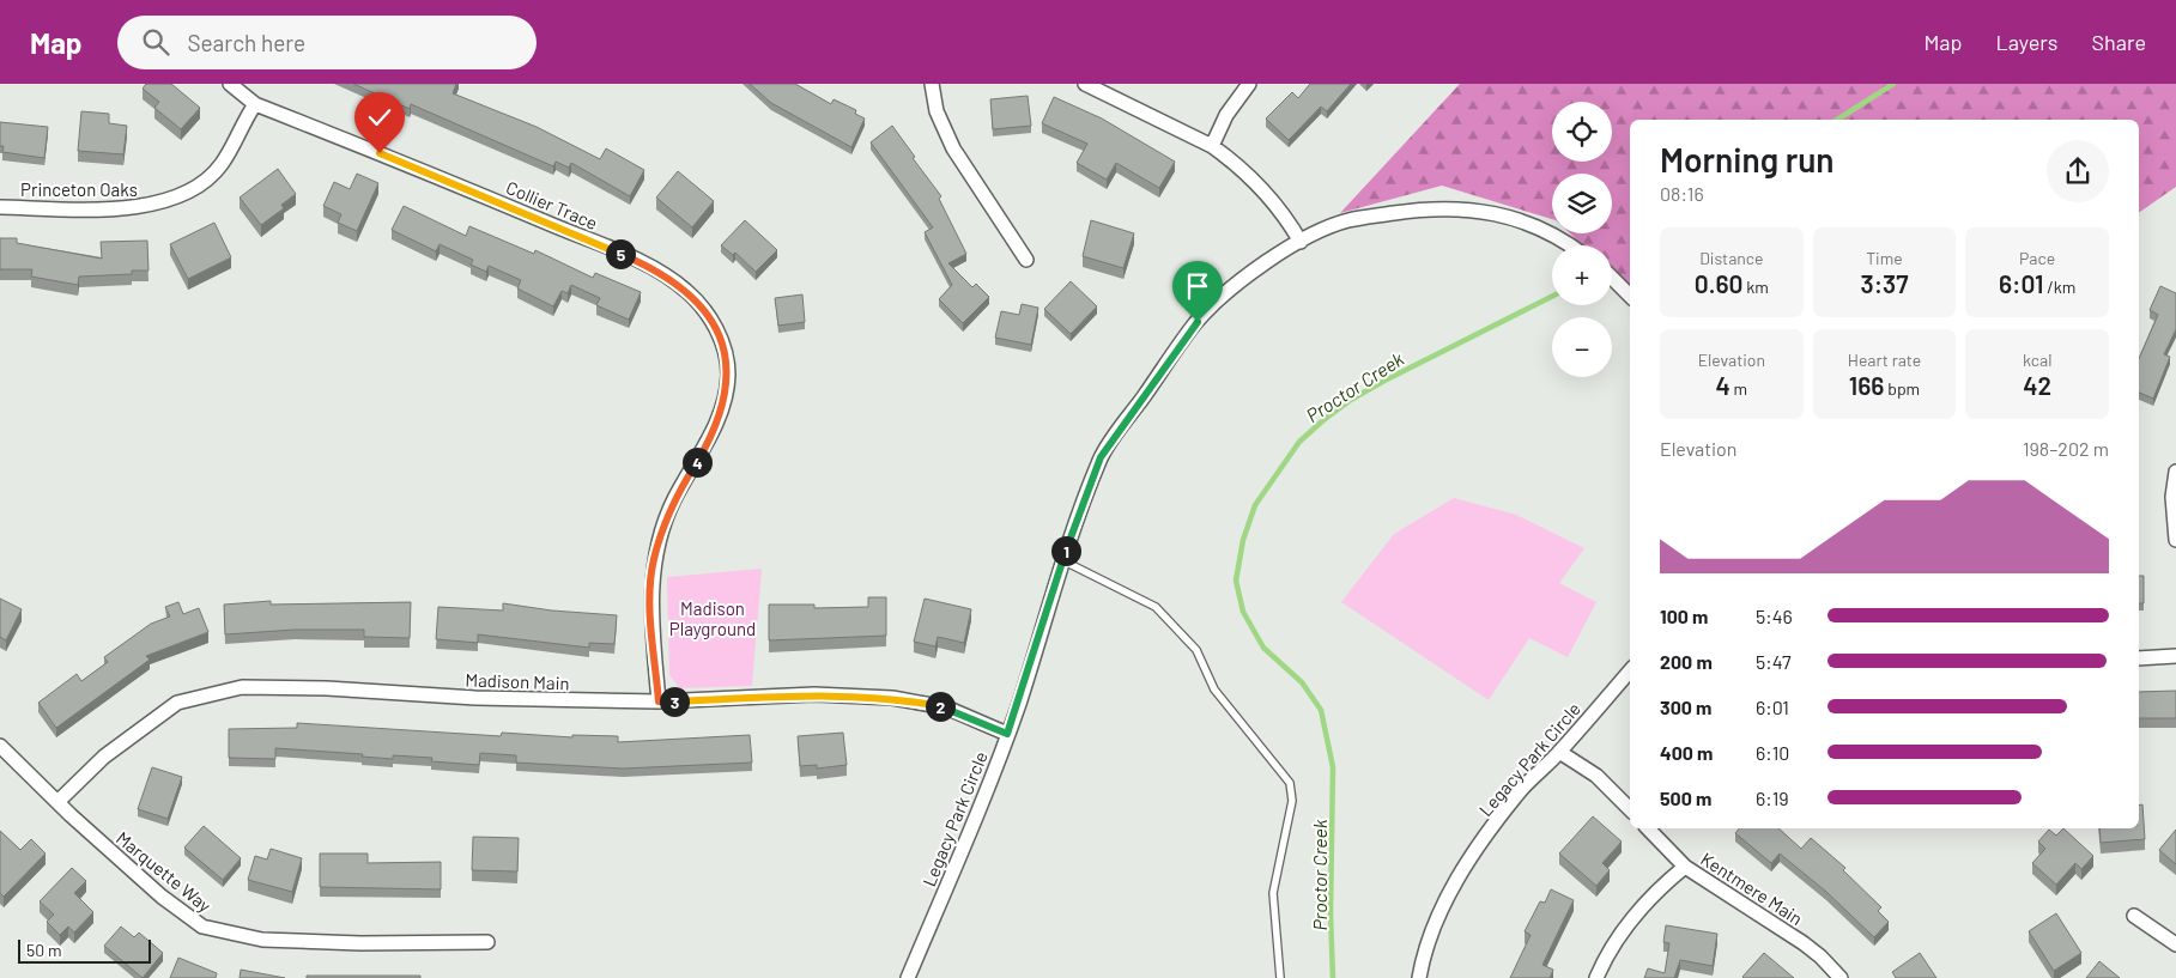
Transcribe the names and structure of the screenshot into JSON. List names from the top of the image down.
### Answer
{
  "streets": {
    "street": [
      "Princeton Oaks",
      "Collier Trace",
      "Madison Main",
      "Legacy Park Circle",
      "Marquette Way",
      "Kentmere Main"
    ]
  },
  "crossings": [
    ["Princeton Oaks", "Collier Trace"],
    ["Collier Trace", "Madison Main"],
    ["Madison Main", "Legacy Park Circle"],
    ["Madison Main", "Marquette Way"]
  ],
  "water": ["Proctor Creek"],
  "parks": ["Madison Playground"],
  "scale_bar": "50 m",
  "page": {
    "header": "Map",
    "search": "Search here",
    "nav": ["Map", "Layers", "Share"],
    "map_buttons": ["+", "−"],
    "heading": ["Morning run", "08:16"],
    "stats": [
      ["Distance", "0.60 km"],
      ["Time", "3:37"],
      ["Pace", "6:01 /km"],
      ["Elevation", "4 m"],
      ["Heart rate", "166 bpm"],
      ["kcal", "42"]
    ],
    "pins": [
      "5",
      "4",
      "1",
      "3",
      "2"
    ],
    "chart": ["Elevation", "198–202 m"],
    "list": [
      {
        "name": "100 m",
        "note": "5:46"
      },
      {
        "name": "200 m",
        "note": "5:47"
      },
      {
        "name": "300 m",
        "note": "6:01"
      },
      {
        "name": "400 m",
        "note": "6:10"
      },
      {
        "name": "500 m",
        "note": "6:19"
      }
    ],
    "scale": "50 m"
  }
}
